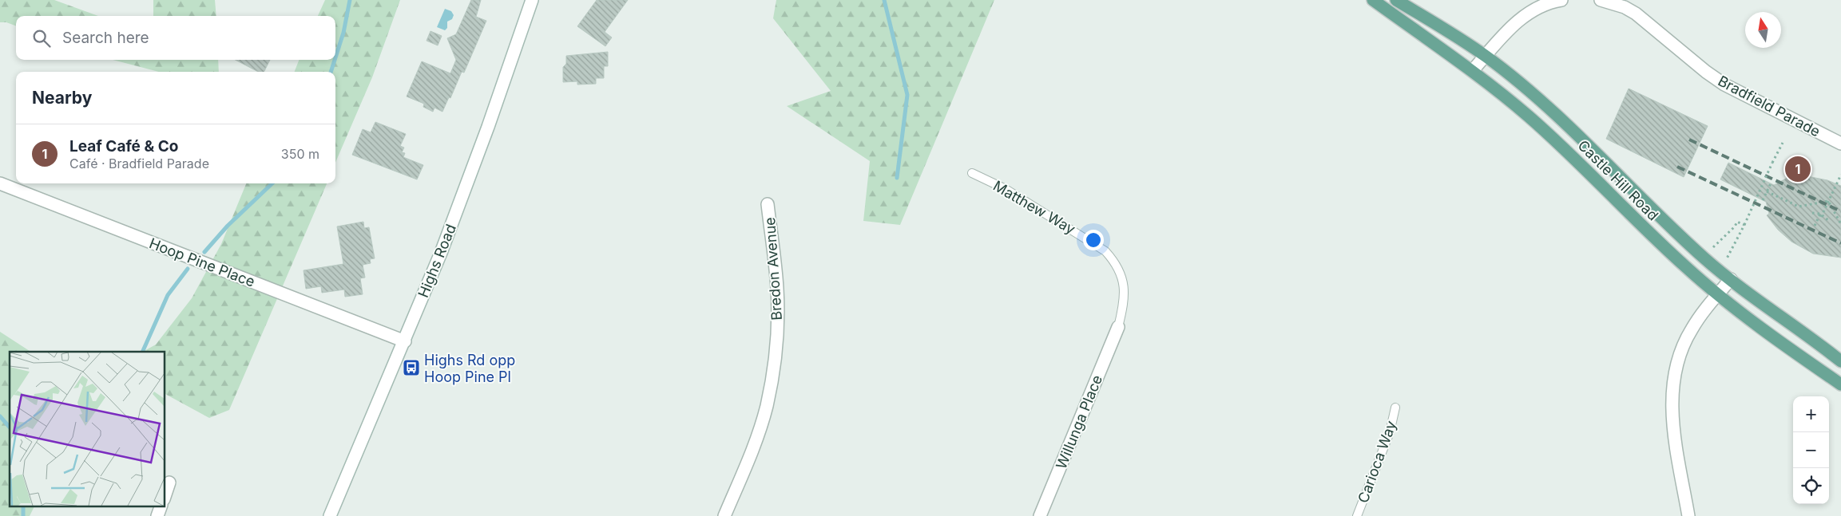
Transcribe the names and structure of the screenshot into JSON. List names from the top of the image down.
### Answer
{
  "streets": {
    "main road": ["Castle Hill Road"],
    "street": [
      "Bradfield Parade",
      "Highs Road",
      "Hoop Pine Place",
      "Bredon Avenue",
      "Willunga Place"
    ],
    "lane": ["Matthew Way", "Carioca Way"]
  },
  "crossings": [
    ["Matthew Way", "Willunga Place"],
    ["Highs Road", "Hoop Pine Place"]
  ],
  "places": {
    "bus stop": ["Highs Rd opp Hoop Pine Pl"]
  },
  "north": "top",
  "page": {
    "search": "Search here",
    "heading": "Nearby",
    "list": [
      {
        "mark": "1",
        "name": "Leaf Café & Co",
        "note": "Café · Bradfield Parade",
        "value": "350 m"
      }
    ],
    "pins": "1",
    "map_buttons": ["+", "−"]
  }
}
